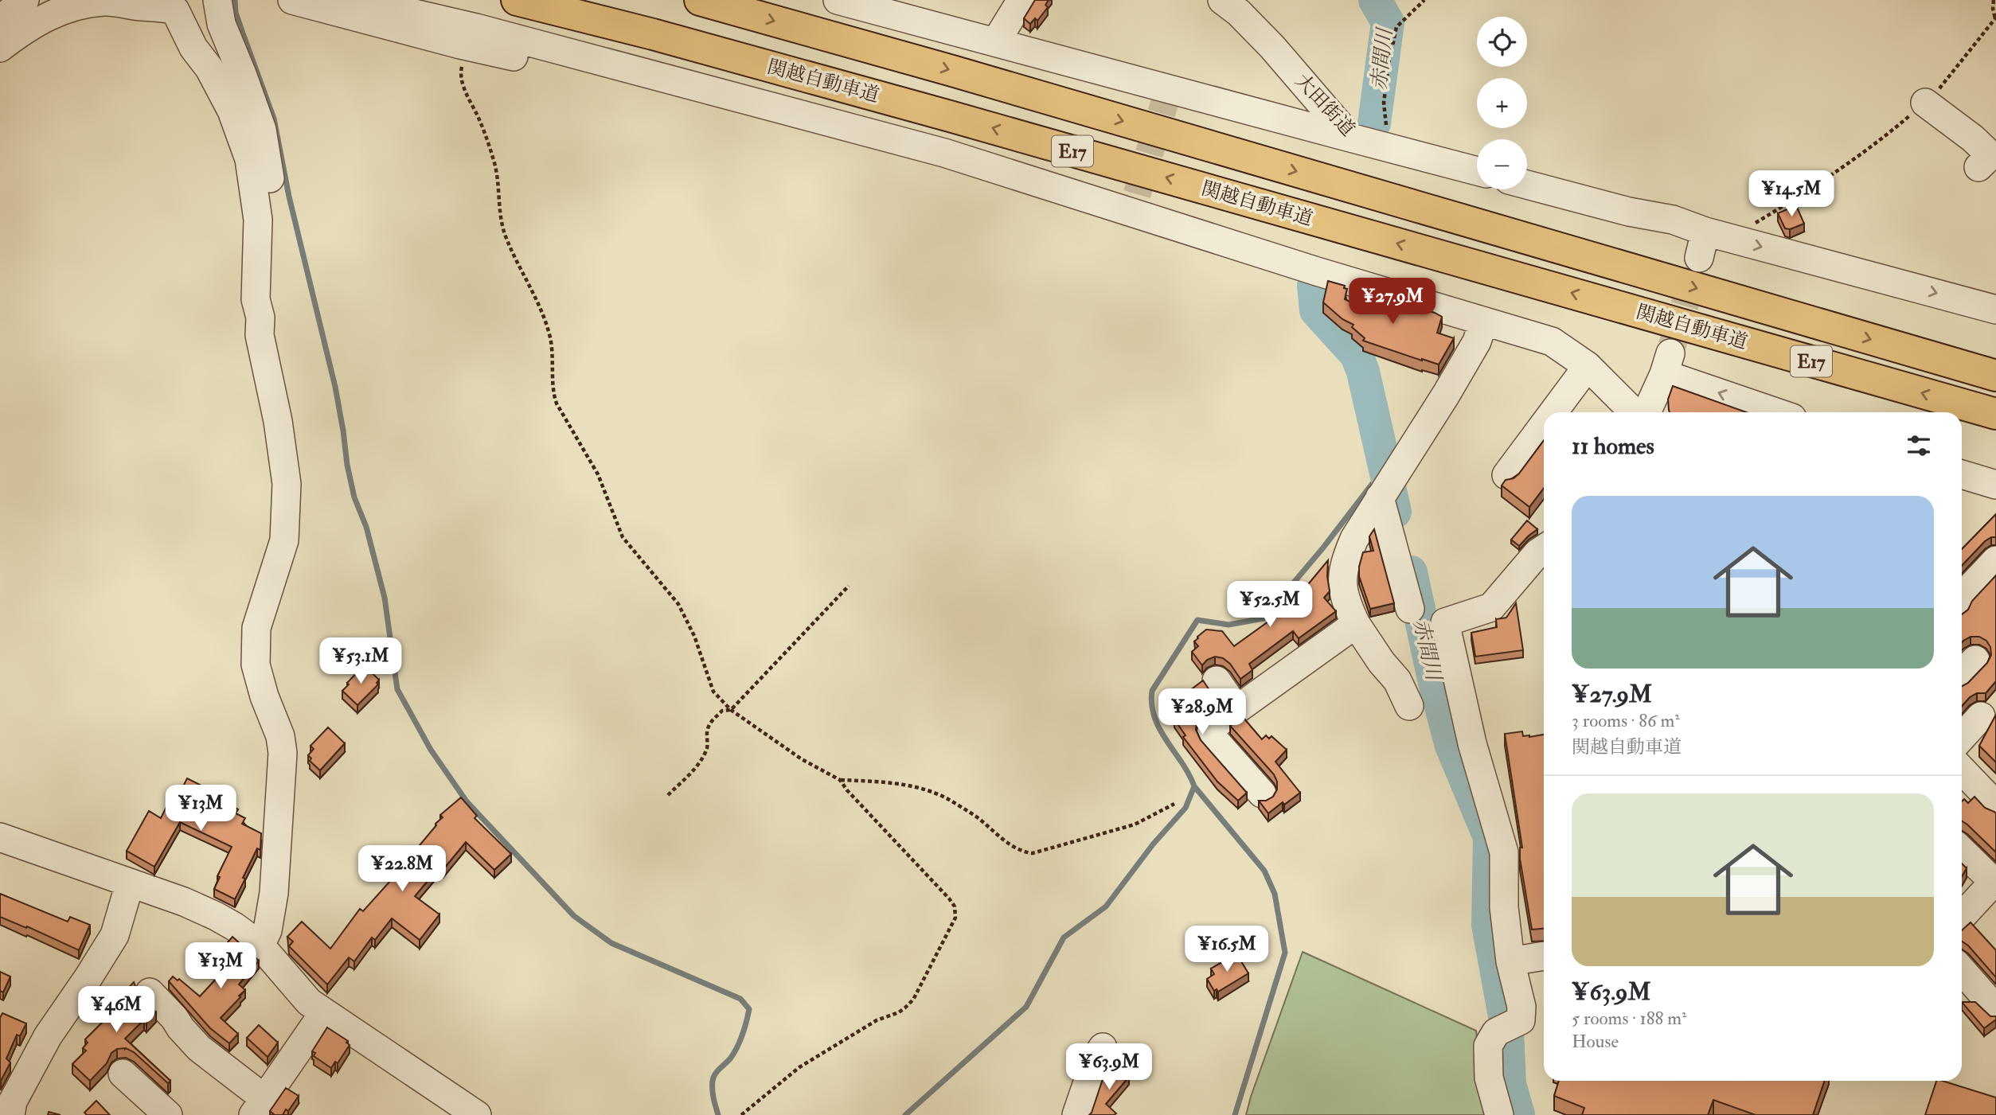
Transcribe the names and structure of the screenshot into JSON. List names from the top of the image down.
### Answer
{
  "streets": {
    "highway": ["関越自動車道", "E17"],
    "street": ["大田街道"]
  },
  "water": ["赤間川"],
  "page": {
    "map_buttons": ["+", "−"],
    "price": [
      "¥14.5M",
      "¥27.9M",
      "¥52.5M",
      "¥53.1M",
      "¥28.9M",
      "¥13M",
      "¥22.8M",
      "¥16.5M",
      "¥13M",
      "¥46M",
      "¥63.9M"
    ],
    "heading": "11 homes",
    "list": [
      {
        "name": "¥27.9M",
        "note": "3 rooms · 86 m² · 関越自動車道"
      },
      {
        "name": "¥63.9M",
        "note": "5 rooms · 188 m² · House"
      }
    ]
  }
}
